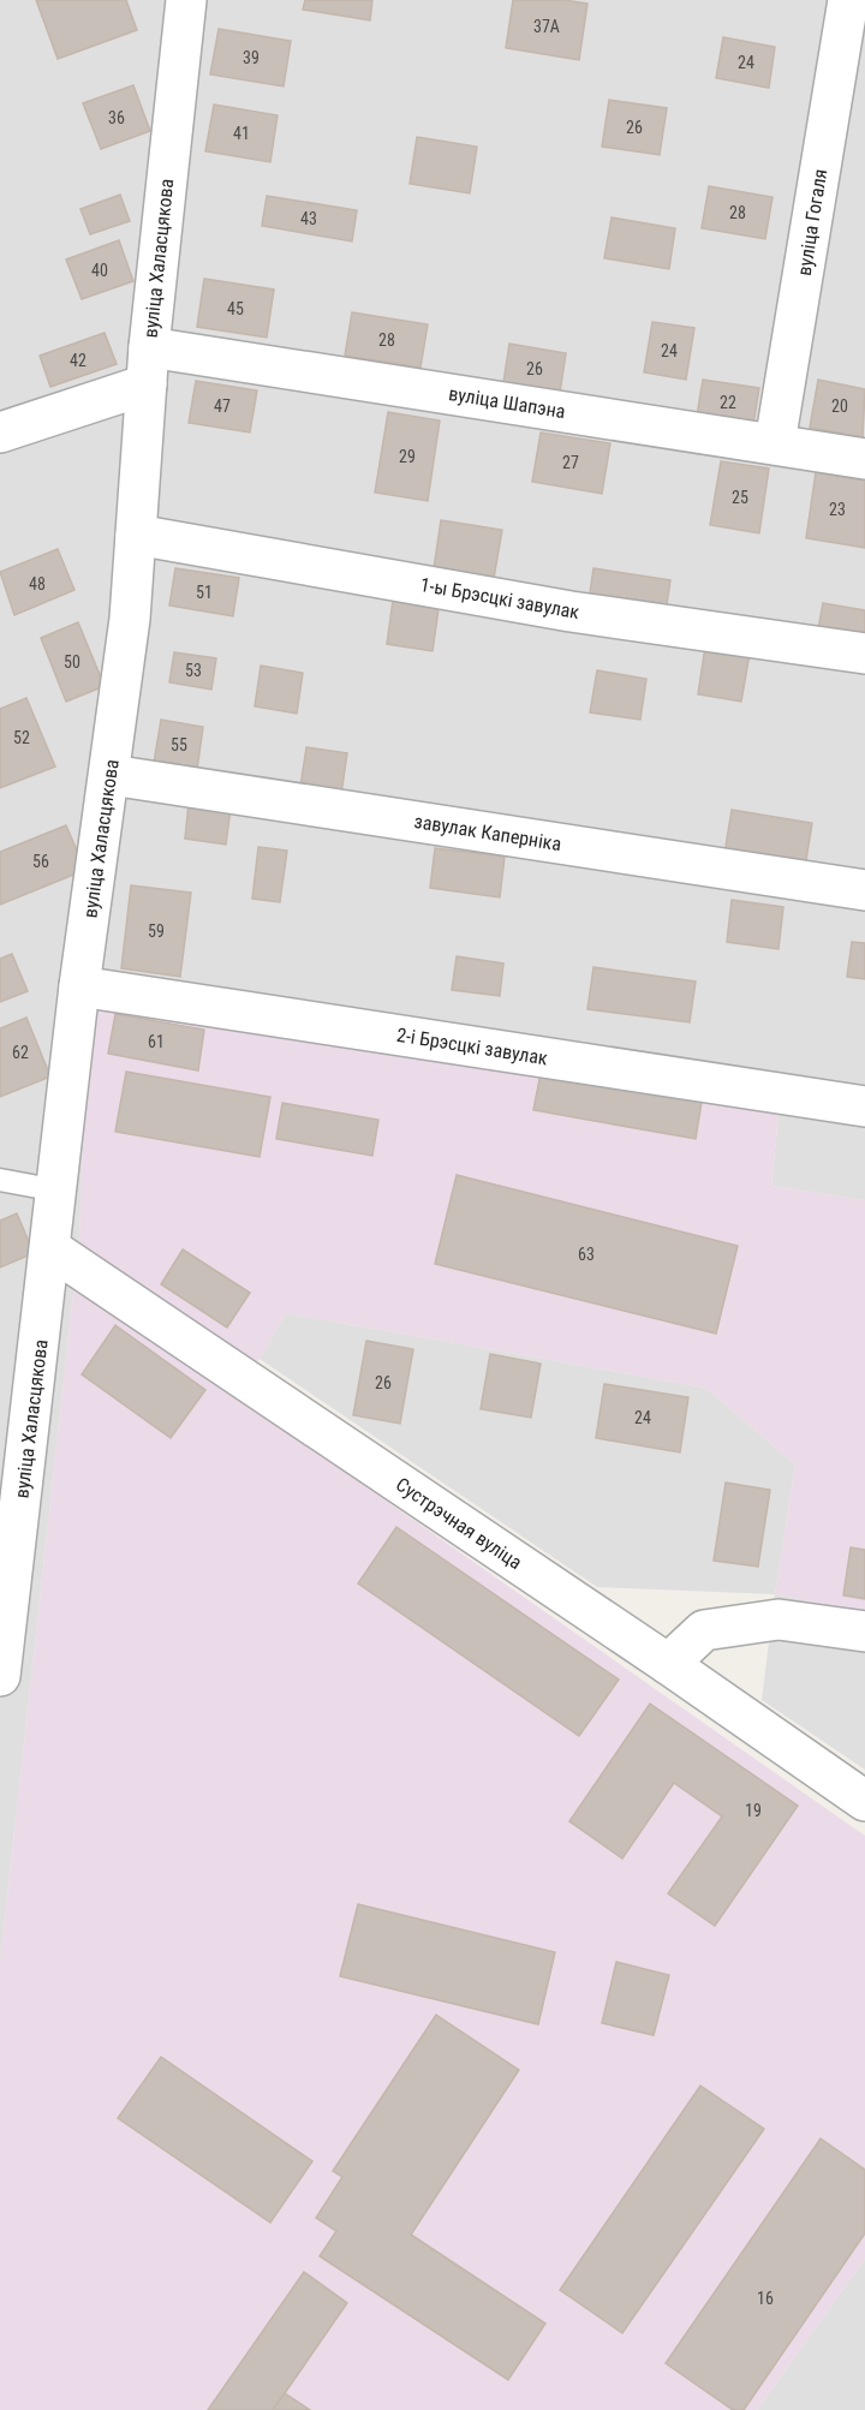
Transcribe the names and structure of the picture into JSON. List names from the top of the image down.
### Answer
{
  "streets": {
    "street": [
      "вуліца Гогаля",
      "вуліца Халасцякова",
      "вуліца Шапэна",
      "1-ы Брэсцкі завулак",
      "завулак Каперніка",
      "2-і Брэсцкі завулак",
      "Сустрэчная вуліца"
    ]
  },
  "crossings": [
    ["вуліца Гогаля", "вуліца Шапэна"],
    ["вуліца Халасцякова", "вуліца Шапэна"],
    ["вуліца Халасцякова", "1-ы Брэсцкі завулак"],
    ["вуліца Халасцякова", "завулак Каперніка"],
    ["вуліца Халасцякова", "2-і Брэсцкі завулак"],
    ["вуліца Халасцякова", "Сустрэчная вуліца"]
  ],
  "house_numbers": [
    "37А",
    "39",
    "24",
    "36",
    "26",
    "41",
    "28",
    "43",
    "40",
    "45",
    "28",
    "24",
    "42",
    "26",
    "22",
    "47",
    "20",
    "29",
    "27",
    "25",
    "23",
    "48",
    "51",
    "50",
    "53",
    "52",
    "55",
    "56",
    "59",
    "61",
    "62",
    "63",
    "26",
    "24",
    "19",
    "16"
  ]
}
